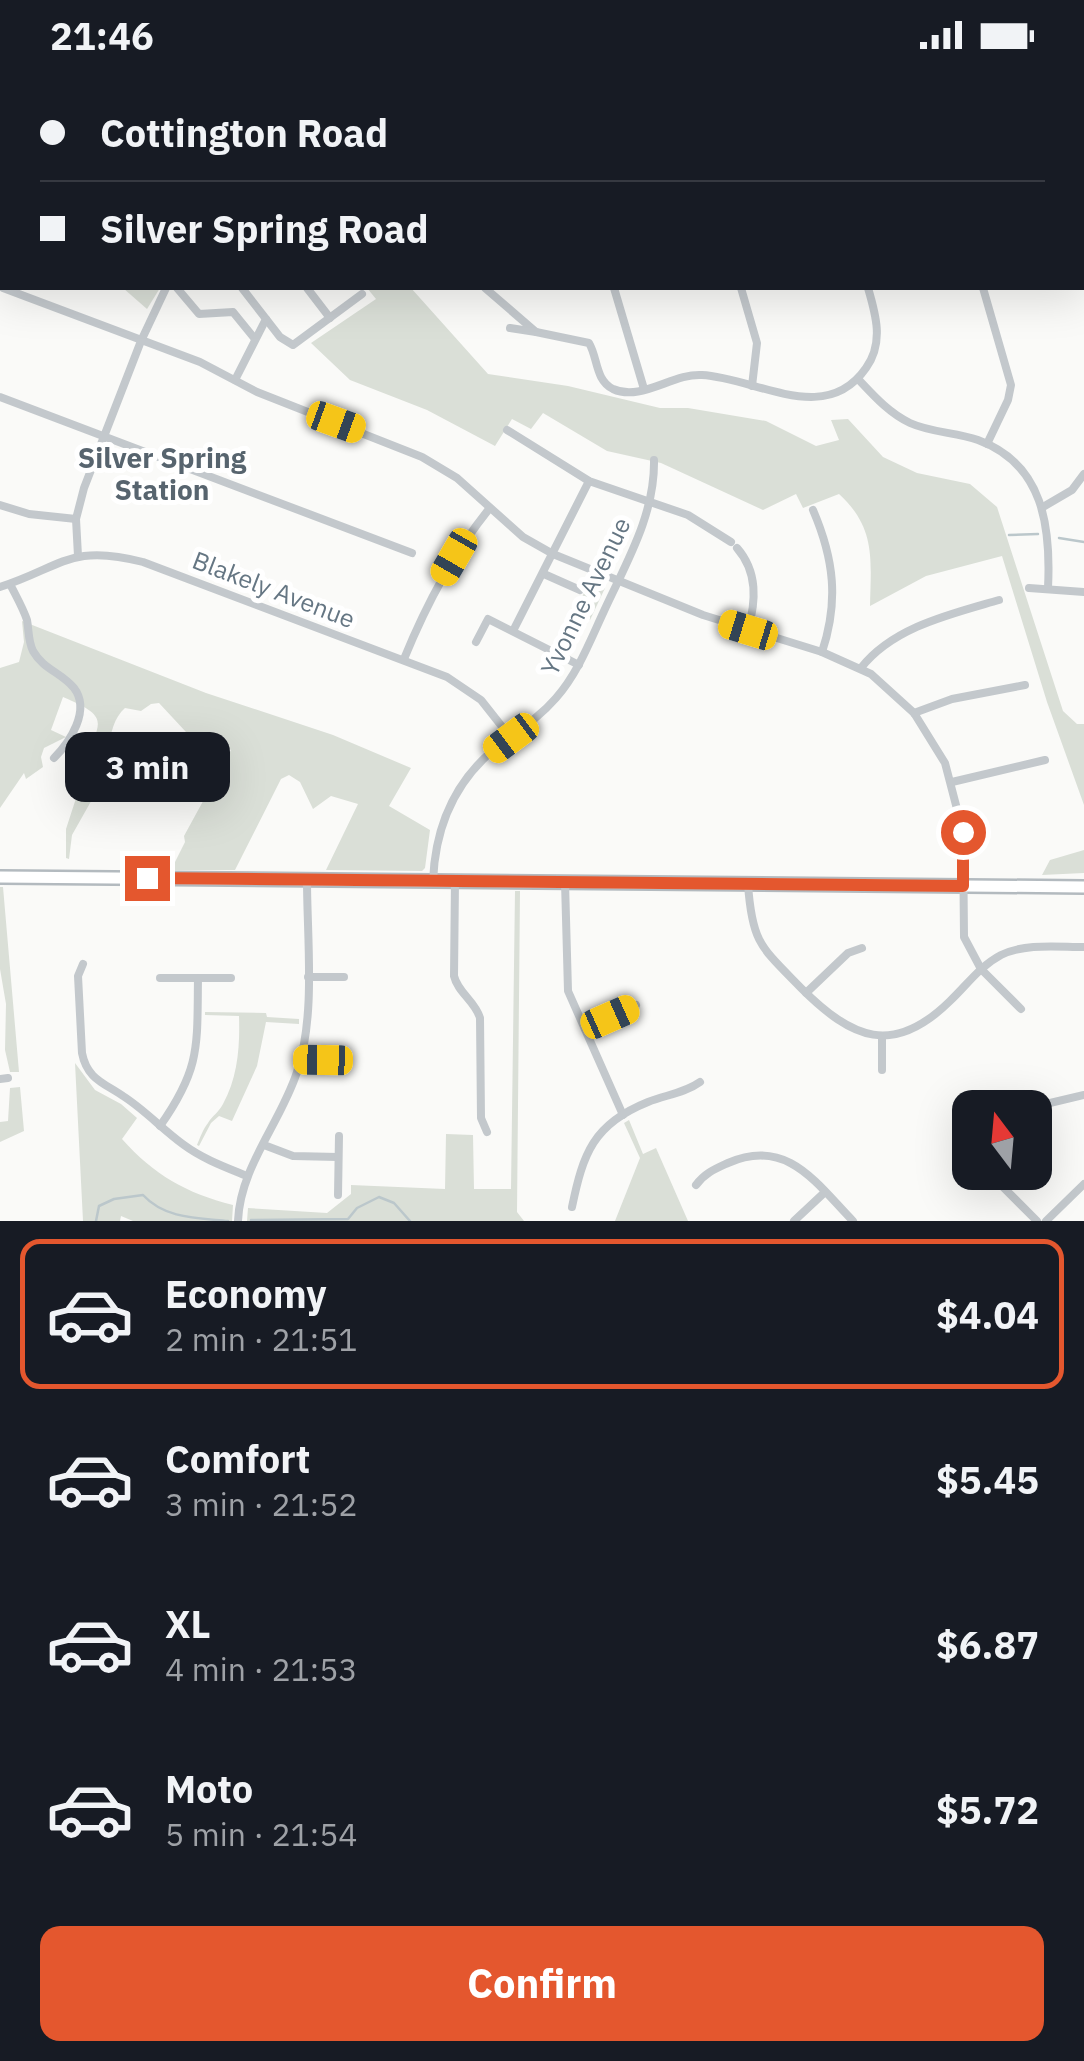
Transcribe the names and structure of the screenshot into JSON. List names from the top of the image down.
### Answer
{
  "streets": {
    "street": ["Blakely Avenue", "Yvonne Avenue"]
  },
  "crossings": [
    ["Blakely Avenue", "Yvonne Avenue"]
  ],
  "districts": ["Silver Spring Station"],
  "north": "top",
  "page": {
    "status": "21:46",
    "banner": ["Cottington Road", "Silver Spring Road"],
    "bubble": "3 min",
    "list": [
      {
        "name": "Economy",
        "note": "2 min · 21:51",
        "value": "$4.04"
      },
      {
        "name": "Comfort",
        "note": "3 min · 21:52",
        "value": "$5.45"
      },
      {
        "name": "XL",
        "note": "4 min · 21:53",
        "value": "$6.87"
      },
      {
        "name": "Moto",
        "note": "5 min · 21:54",
        "value": "$5.72"
      }
    ],
    "buttons": "Confirm"
  }
}
